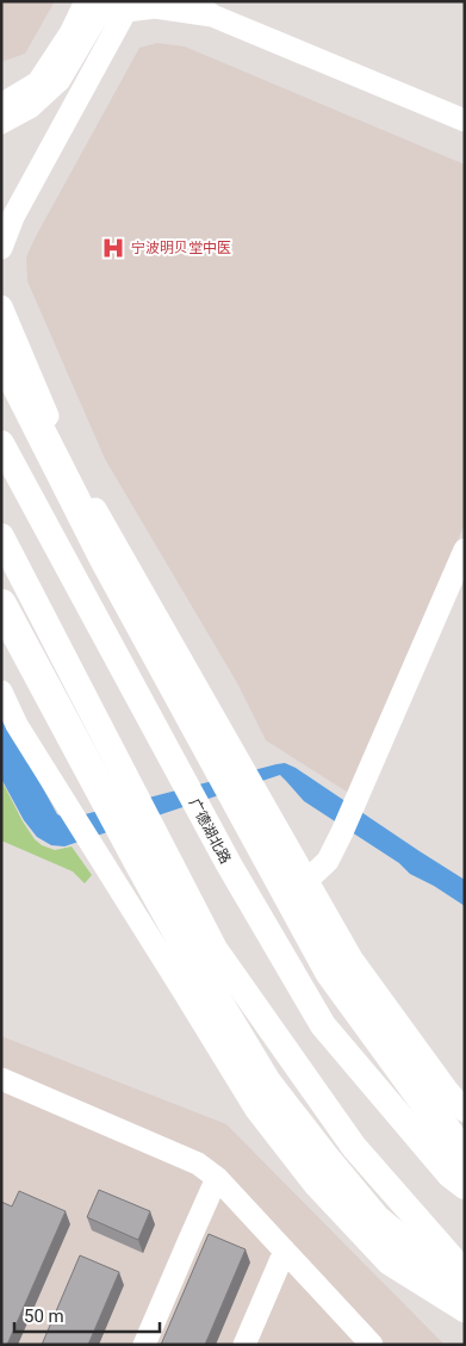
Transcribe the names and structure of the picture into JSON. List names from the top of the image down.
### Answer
{
  "streets": {
    "main road": ["广德湖北路"]
  },
  "places": {
    "hospital": ["宁波明贝堂中医"]
  },
  "scale_bar": "50 m"
}
